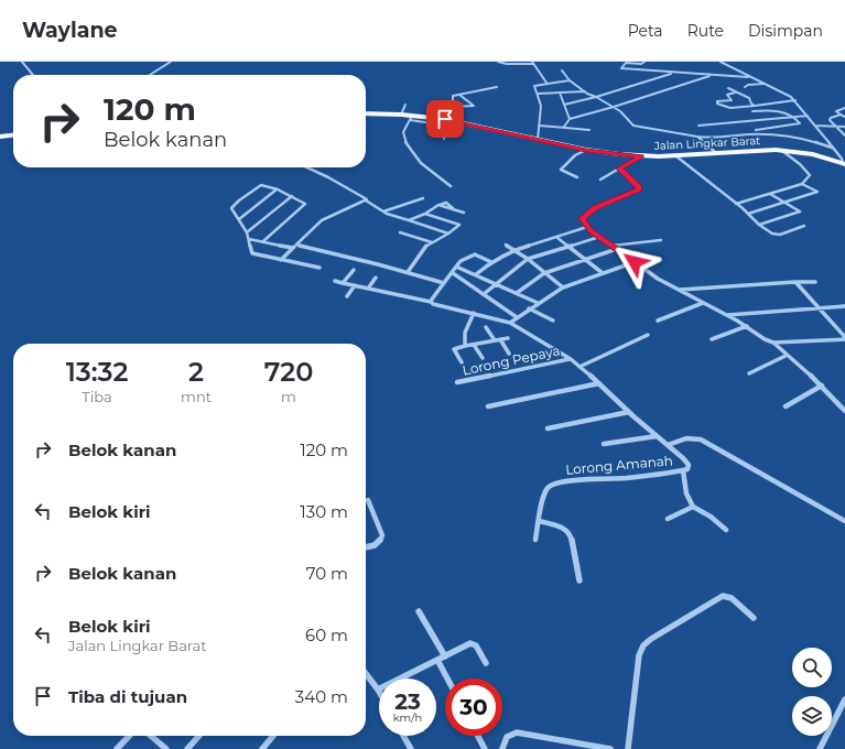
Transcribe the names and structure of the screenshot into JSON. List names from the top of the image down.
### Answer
{
  "streets": {
    "highway": ["Jalan Lingkar Barat"],
    "street": ["Lorong Pepaya", "Lorong Amanah"]
  },
  "page": {
    "header": "Waylane",
    "nav": ["Peta", "Rute", "Disimpan"],
    "turn": ["120 m", "Belok kanan"],
    "eta": [
      "13:32",
      "Tiba",
      "2",
      "mnt",
      "720",
      "m"
    ],
    "list": [
      {
        "name": "Belok kanan",
        "value": "120 m"
      },
      {
        "name": "Belok kiri",
        "value": "130 m"
      },
      {
        "name": "Belok kanan",
        "value": "70 m"
      },
      {
        "name": "Belok kiri",
        "note": "Jalan Lingkar Barat",
        "value": "60 m"
      },
      {
        "name": "Tiba di tujuan",
        "value": "340 m"
      }
    ],
    "speed": "23 km/h",
    "limit": "30"
  }
}
